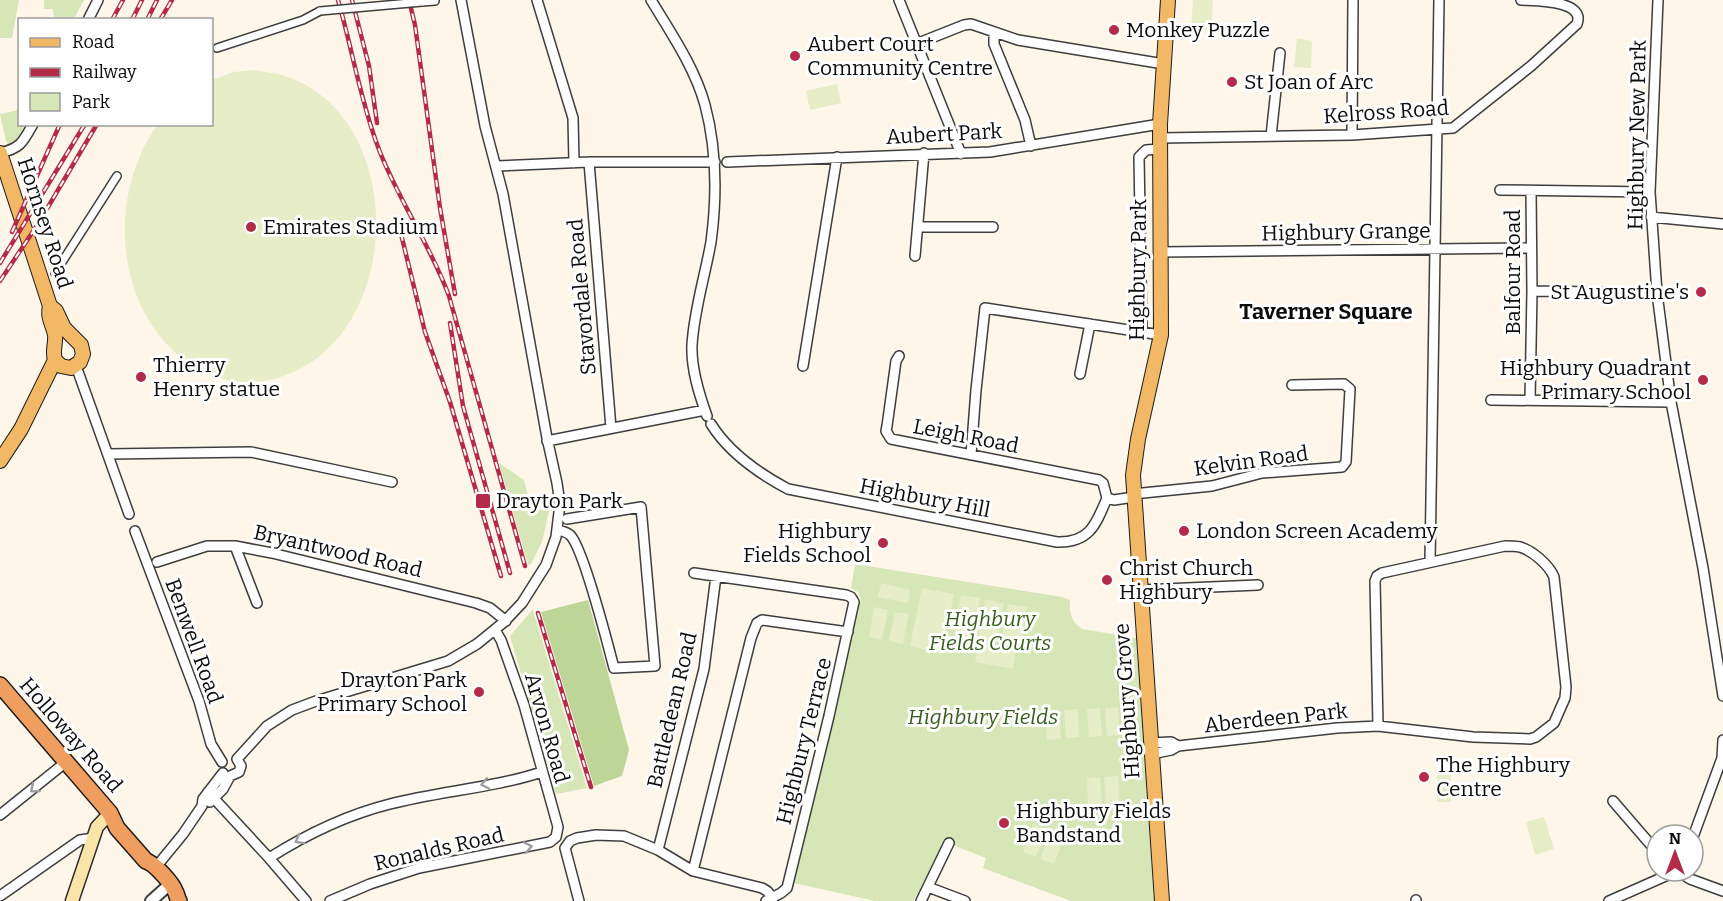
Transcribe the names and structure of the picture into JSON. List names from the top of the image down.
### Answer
{
  "streets": {
    "highway": ["Holloway Road"],
    "main road": ["Hornsey Road", "Highbury Park", "Highbury Grove"],
    "street": [
      "Kelross Road",
      "Aubert Park",
      "Highbury New Park",
      "Highbury Grange",
      "Balfour Road",
      "Stavordale Road",
      "Leigh Road",
      "Kelvin Road",
      "Highbury Hill",
      "Bryantwood Road",
      "Benwell Road",
      "Battledean Road",
      "Aberdeen Park",
      "Arvon Road",
      "Highbury Terrace",
      "Ronalds Road"
    ]
  },
  "crossings": [
    ["Kelross Road", "Aubert Park"],
    ["Kelross Road", "Highbury Park"],
    ["Aubert Park", "Highbury Park"],
    ["Highbury New Park", "Balfour Road"],
    ["Highbury Grange", "Highbury Park"],
    ["Highbury Grange", "Balfour Road"],
    ["Highbury Park", "Kelvin Road"],
    ["Highbury Park", "Highbury Grove"],
    ["Leigh Road", "Highbury Hill"],
    ["Kelvin Road", "Highbury Grove"],
    ["Highbury Grove", "Aberdeen Park"],
    ["Battledean Road", "Highbury Terrace"],
    ["Arvon Road", "Ronalds Road"]
  ],
  "districts": ["Taverner Square"],
  "parks": ["Highbury Fields Courts", "Highbury Fields"],
  "places": {
    "other": [
      "Monkey Puzzle",
      "Aubert Court Community Centre",
      "St Joan of Arc",
      "Emirates Stadium",
      "St Augustine's",
      "Thierry Henry statue",
      "Highbury Quadrant Primary School",
      "London Screen Academy",
      "Highbury Fields School",
      "Christ Church Highbury",
      "Drayton Park Primary School",
      "The Highbury Centre",
      "Highbury Fields Bandstand"
    ],
    "transit": ["Drayton Park"]
  },
  "legend": ["Road", "Railway", "Park"],
  "north": "top"
}
